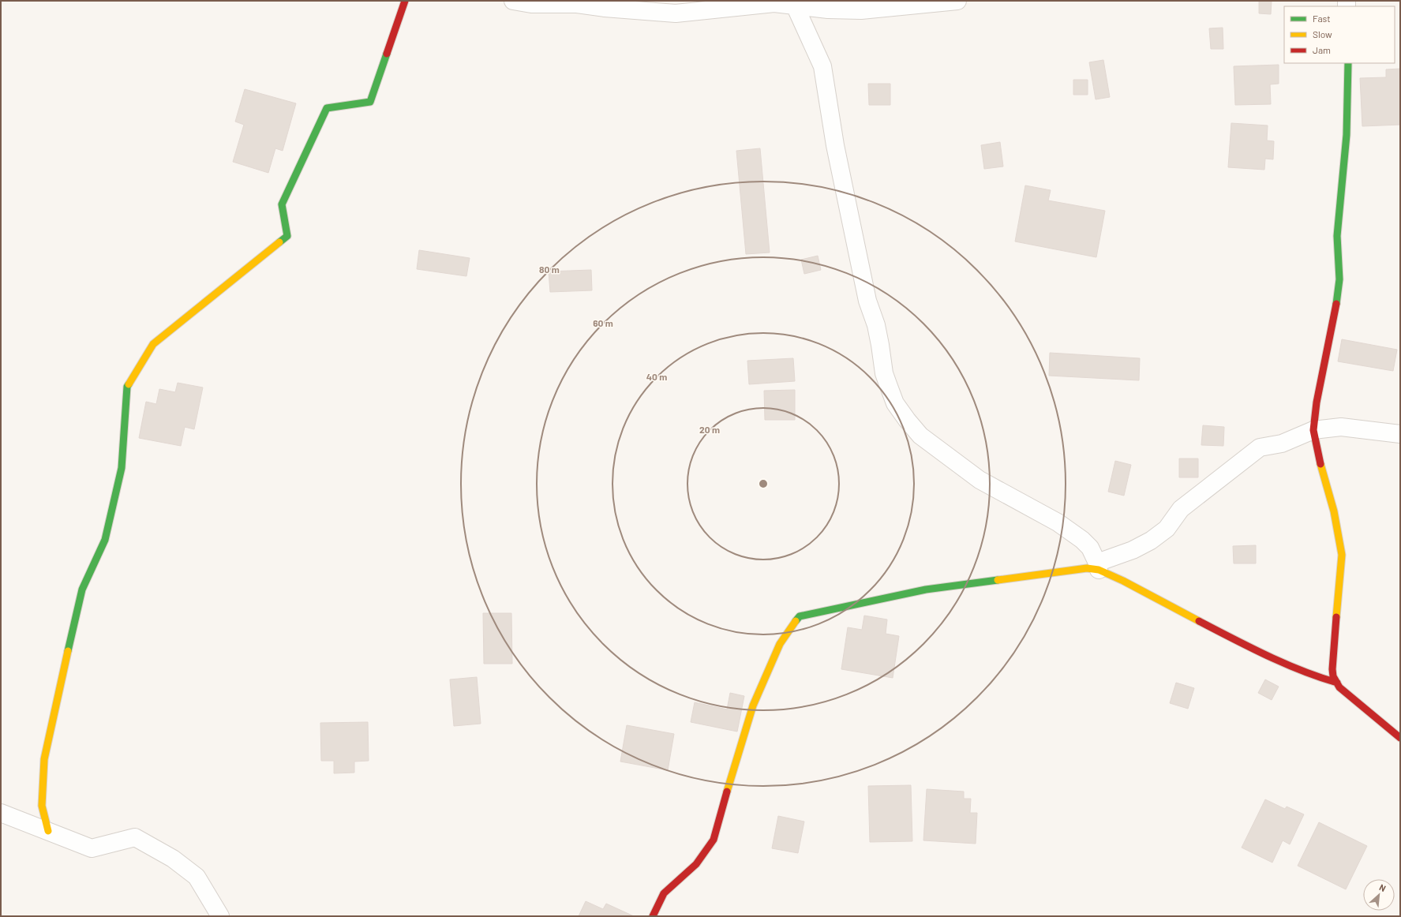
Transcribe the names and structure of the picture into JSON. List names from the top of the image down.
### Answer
{
  "legend": ["Fast", "Slow", "Jam"],
  "north": "top right",
  "rings": [
    "80 m",
    "60 m",
    "40 m",
    "20 m"
  ]
}
